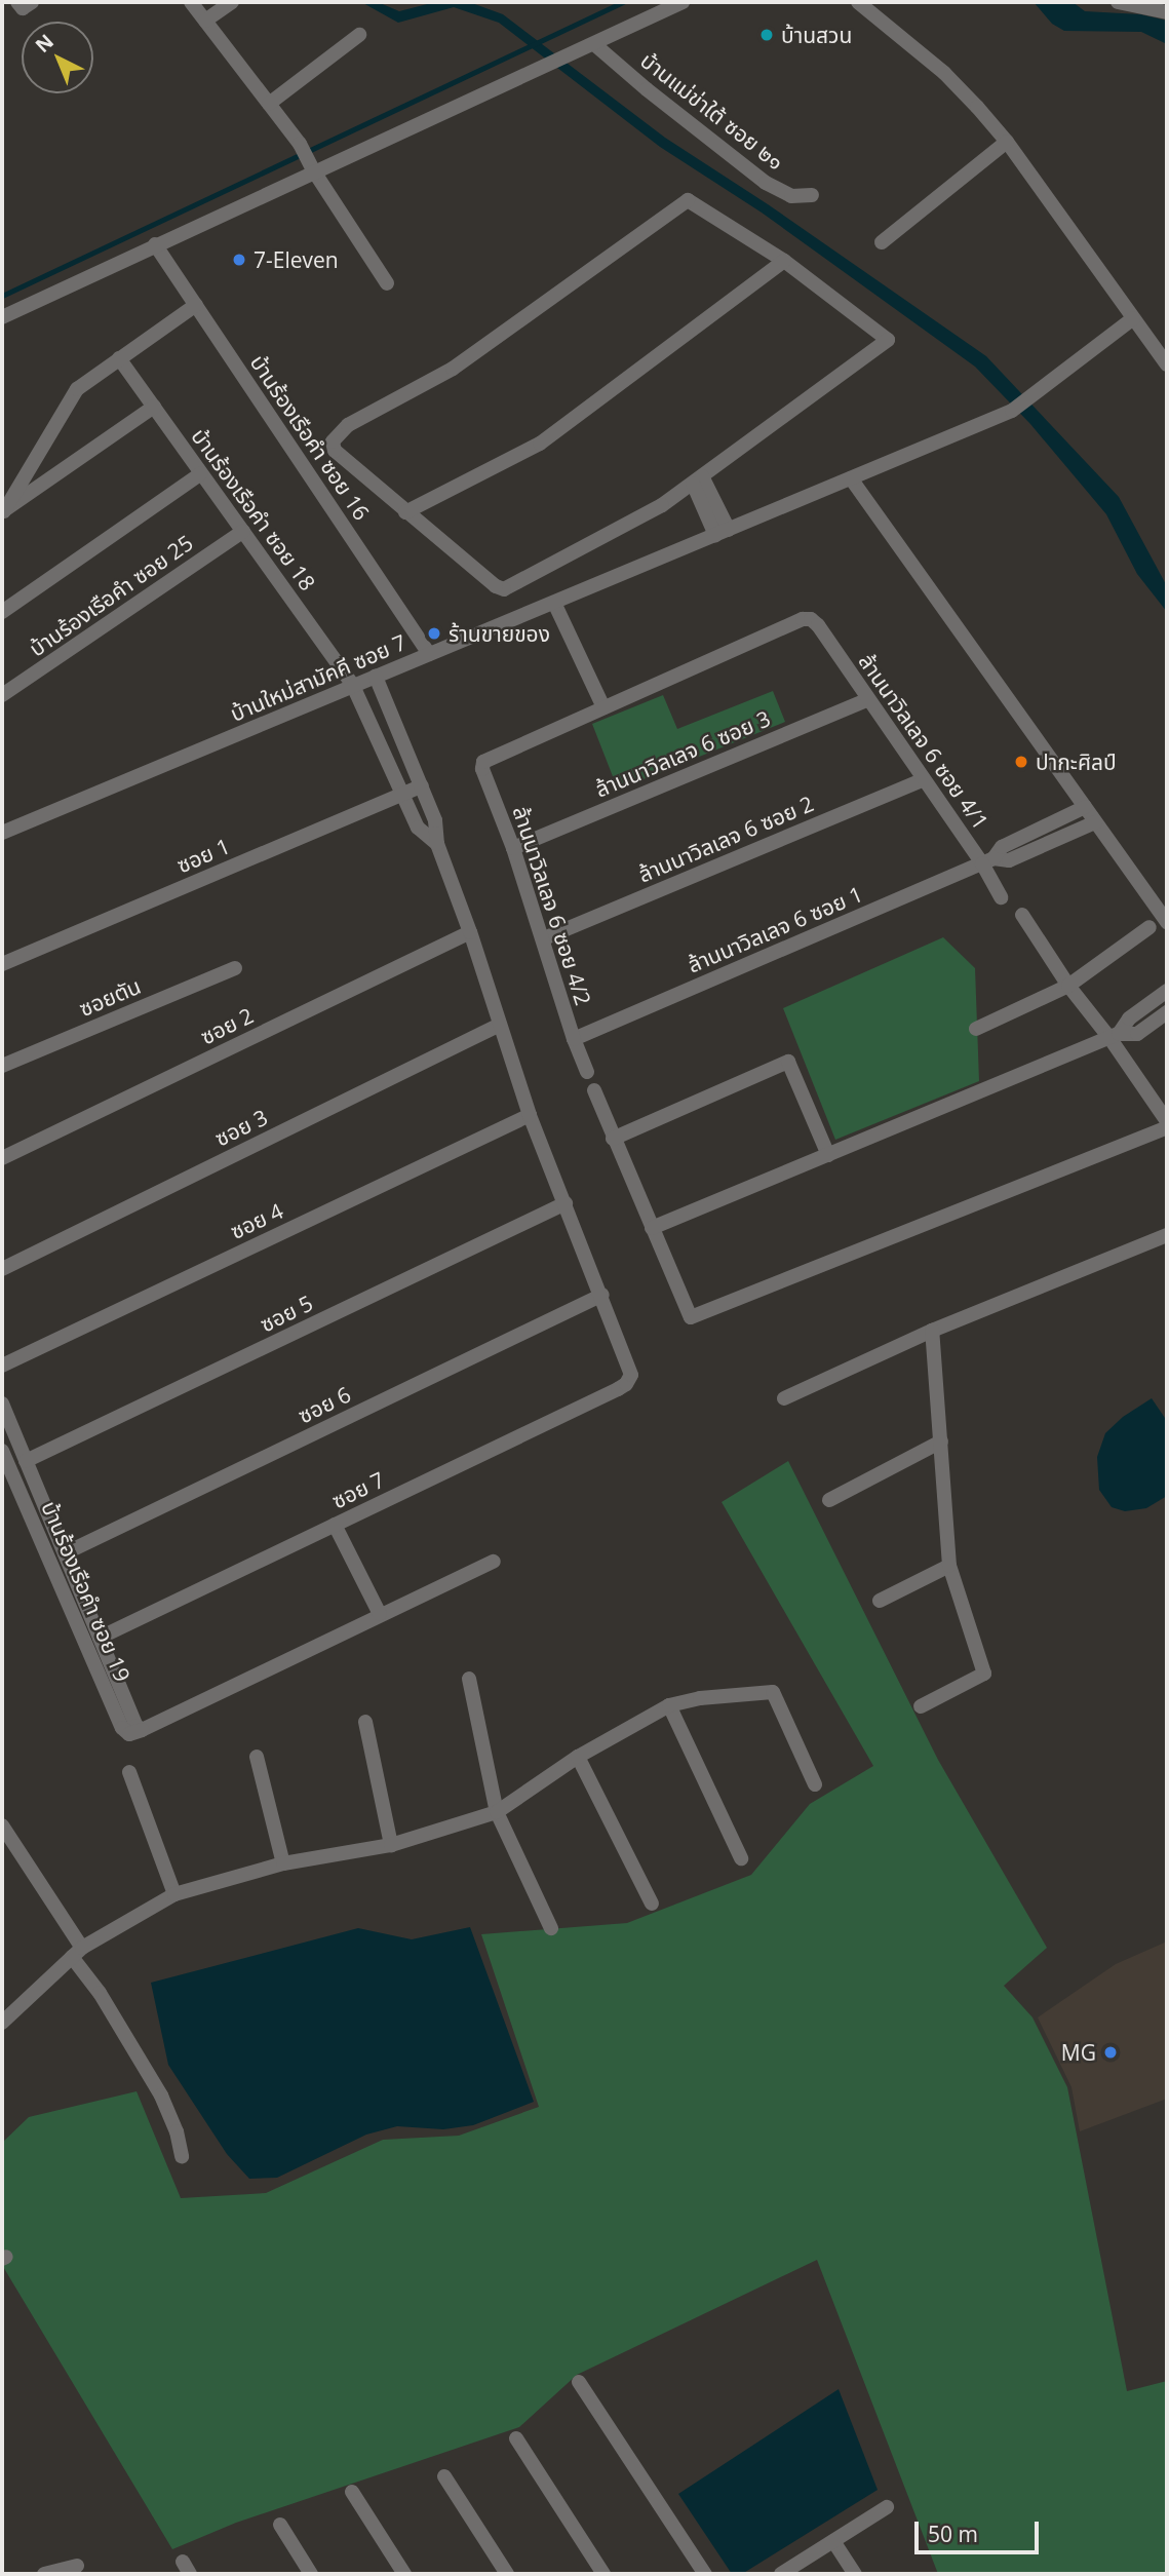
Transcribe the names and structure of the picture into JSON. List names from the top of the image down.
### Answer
{
  "streets": {
    "street": [
      "บ้านแม่ข่าใต้ ซอย ๒๑",
      "บ้านร้องเรือคำ ซอย 16",
      "บ้านร้องเรือคำ ซอย 18",
      "บ้านร้องเรือคำ ซอย 25",
      "บ้านใหม่สามัคคี ซอย 7",
      "ล้านนาวิลเลจ 6 ซอย 4/1",
      "ล้านนาวิลเลจ 6 ซอย 3",
      "ล้านนาวิลเลจ 6 ซอย 2",
      "ซอย 1",
      "ล้านนาวิลเลจ 6 ซอย 4/2",
      "ล้านนาวิลเลจ 6 ซอย 1",
      "ซอยตัน",
      "ซอย 2",
      "ซอย 3",
      "ซอย 4",
      "ซอย 5",
      "ซอย 6",
      "ซอย 7",
      "บ้านร้องเรือคำ ซอย 19"
    ]
  },
  "crossings": [
    ["บ้านร้องเรือคำ ซอย 16", "บ้านใหม่สามัคคี ซอย 7"],
    ["บ้านร้องเรือคำ ซอย 18", "บ้านร้องเรือคำ ซอย 25"],
    ["บ้านร้องเรือคำ ซอย 18", "บ้านใหม่สามัคคี ซอย 7"],
    ["บ้านร้องเรือคำ ซอย 18", "ซอย 1"],
    ["ล้านนาวิลเลจ 6 ซอย 4/1", "ล้านนาวิลเลจ 6 ซอย 3"],
    ["ล้านนาวิลเลจ 6 ซอย 4/1", "ล้านนาวิลเลจ 6 ซอย 2"],
    ["ล้านนาวิลเลจ 6 ซอย 4/1", "ล้านนาวิลเลจ 6 ซอย 4/2"],
    ["ล้านนาวิลเลจ 6 ซอย 4/1", "ล้านนาวิลเลจ 6 ซอย 1"],
    ["ล้านนาวิลเลจ 6 ซอย 3", "ล้านนาวิลเลจ 6 ซอย 4/2"],
    ["ล้านนาวิลเลจ 6 ซอย 2", "ล้านนาวิลเลจ 6 ซอย 4/2"],
    ["ล้านนาวิลเลจ 6 ซอย 4/2", "ล้านนาวิลเลจ 6 ซอย 1"],
    ["ซอย 6", "ซอย 7"]
  ],
  "places": [
    "บ้านสวน",
    "7-Eleven",
    "ร้านขายของ",
    "ปากะศิลป์",
    "MG"
  ],
  "scale_bar": "50 m",
  "north": "top left"
}
